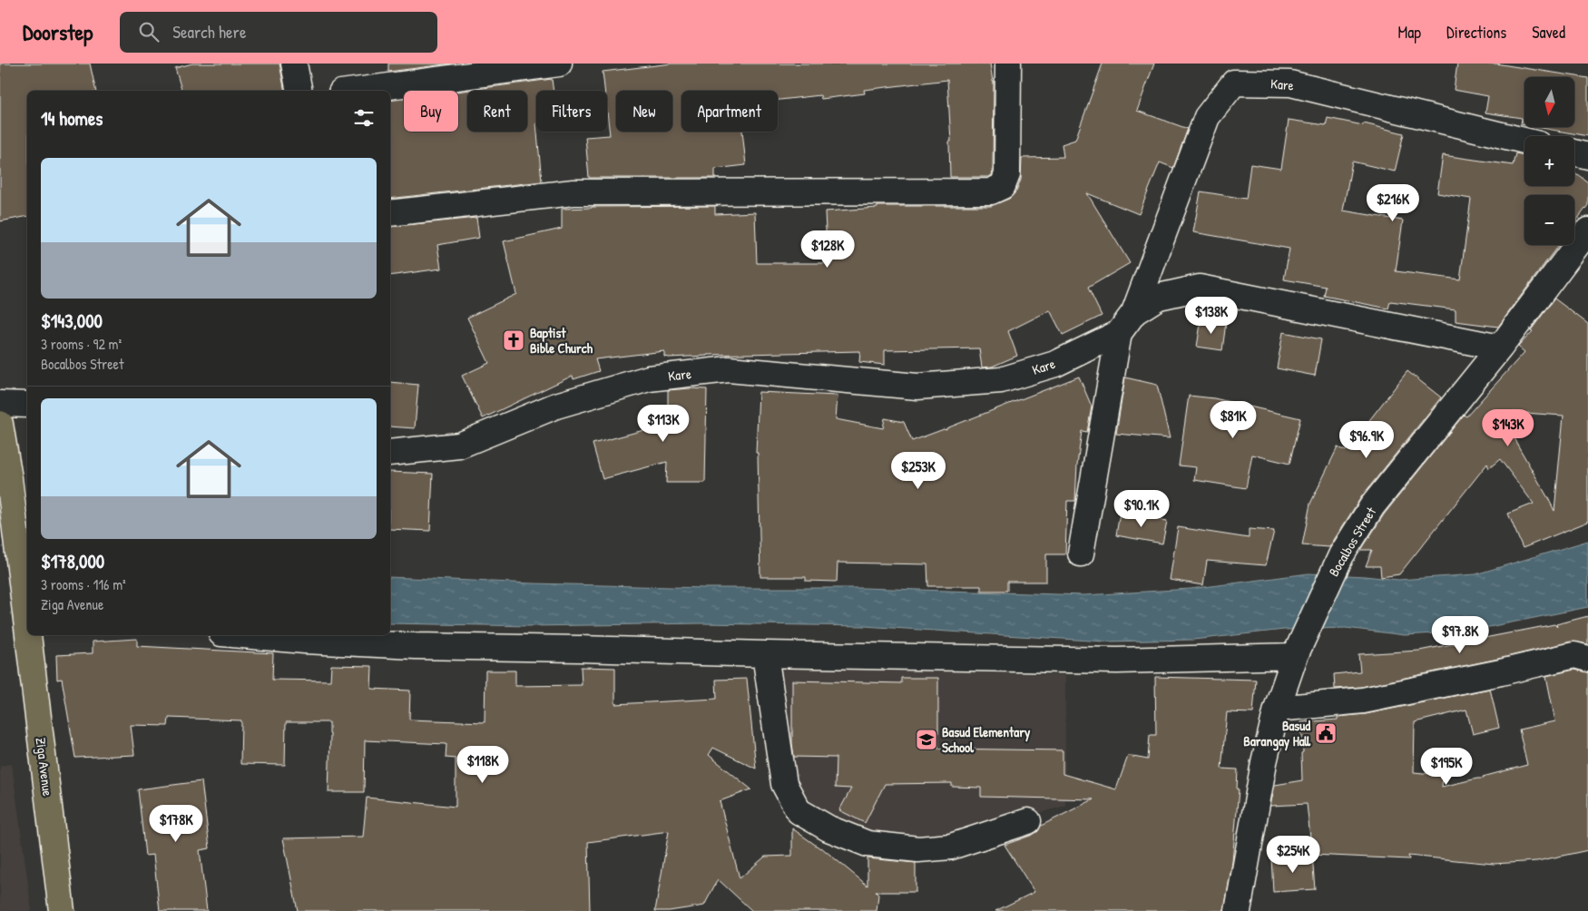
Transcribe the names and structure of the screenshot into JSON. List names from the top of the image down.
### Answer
{
  "streets": {
    "main road": ["Ziga Avenue"],
    "street": ["Kare", "Bocalbos Street"]
  },
  "places": {
    "church": ["Baptist Bible Church"],
    "public building": ["Basud Barangay Hall"],
    "school or university": ["Basud Elementary School"]
  },
  "north": "bottom",
  "page": {
    "header": "Doorstep",
    "search": "Search here",
    "nav": ["Map", "Directions", "Saved"],
    "map_buttons": ["+", "−"],
    "chip": [
      "Buy",
      "Rent",
      "Filters",
      "New",
      "Apartment"
    ],
    "heading": "14 homes",
    "list": [
      {
        "name": "$143,000",
        "note": "3 rooms · 92 m² · Bocalbos Street"
      },
      {
        "name": "$178,000",
        "note": "3 rooms · 116 m² · Ziga Avenue"
      }
    ],
    "price": [
      "$216K",
      "$128K",
      "$138K",
      "$81K",
      "$113K",
      "$143K",
      "$96.9K",
      "$253K",
      "$90.1K",
      "$97.8K",
      "$118K",
      "$195K",
      "$178K",
      "$254K"
    ]
  }
}
